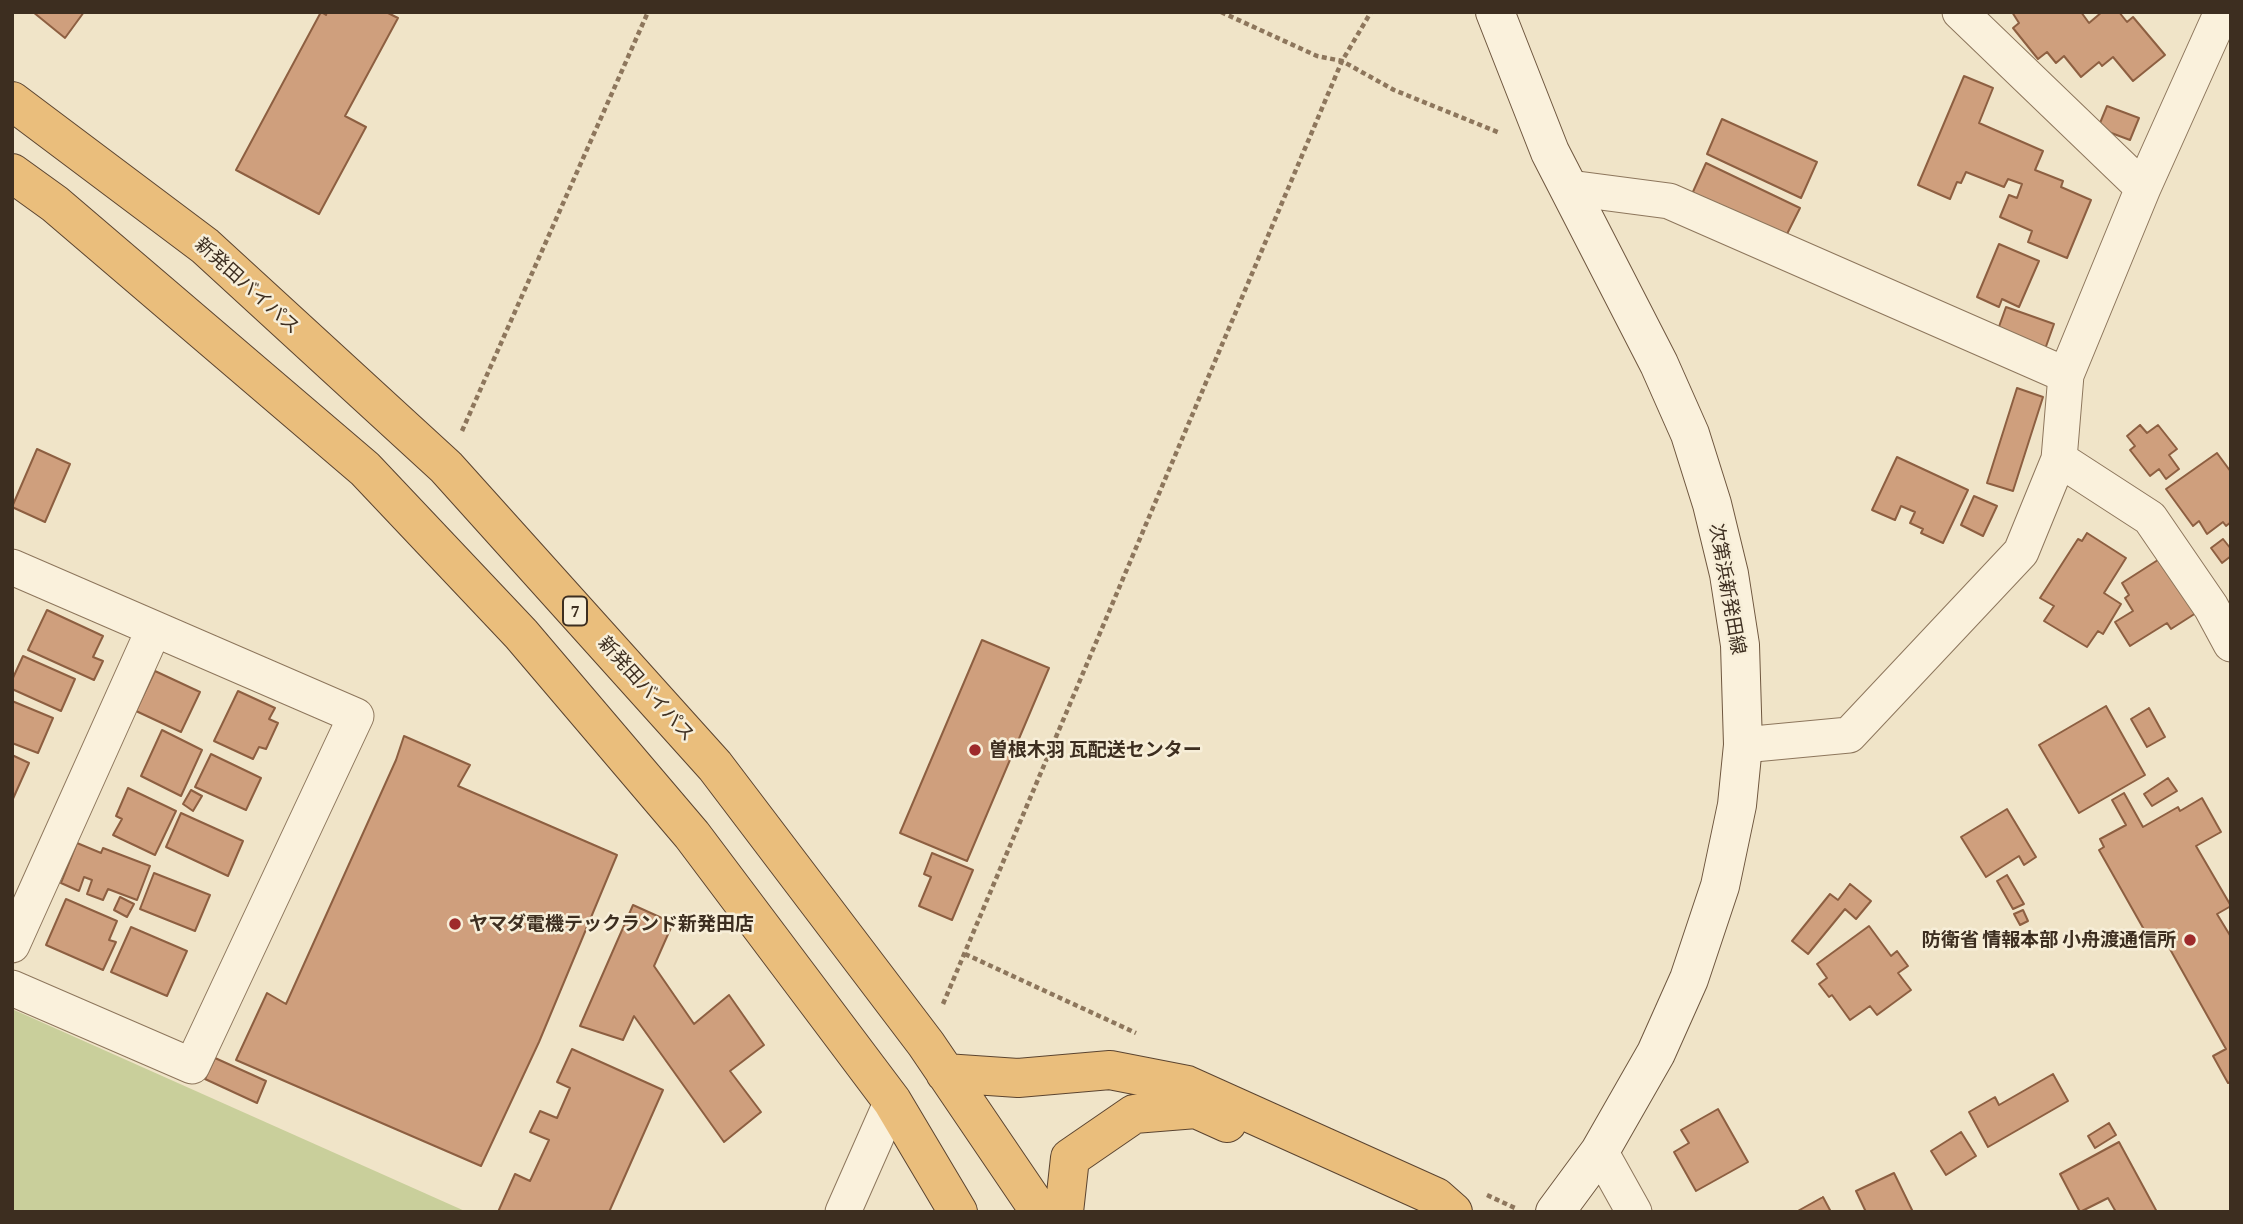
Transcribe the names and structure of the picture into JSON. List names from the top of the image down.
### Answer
{
  "streets": {
    "highway": ["新発田バイパス", "7"],
    "main road": ["次第浜新発田線"]
  },
  "places": ["曽根木羽 瓦配送センター", "ヤマダ電機テックランド新発田店", "防衛省 情報本部 小舟渡通信所"]
}
